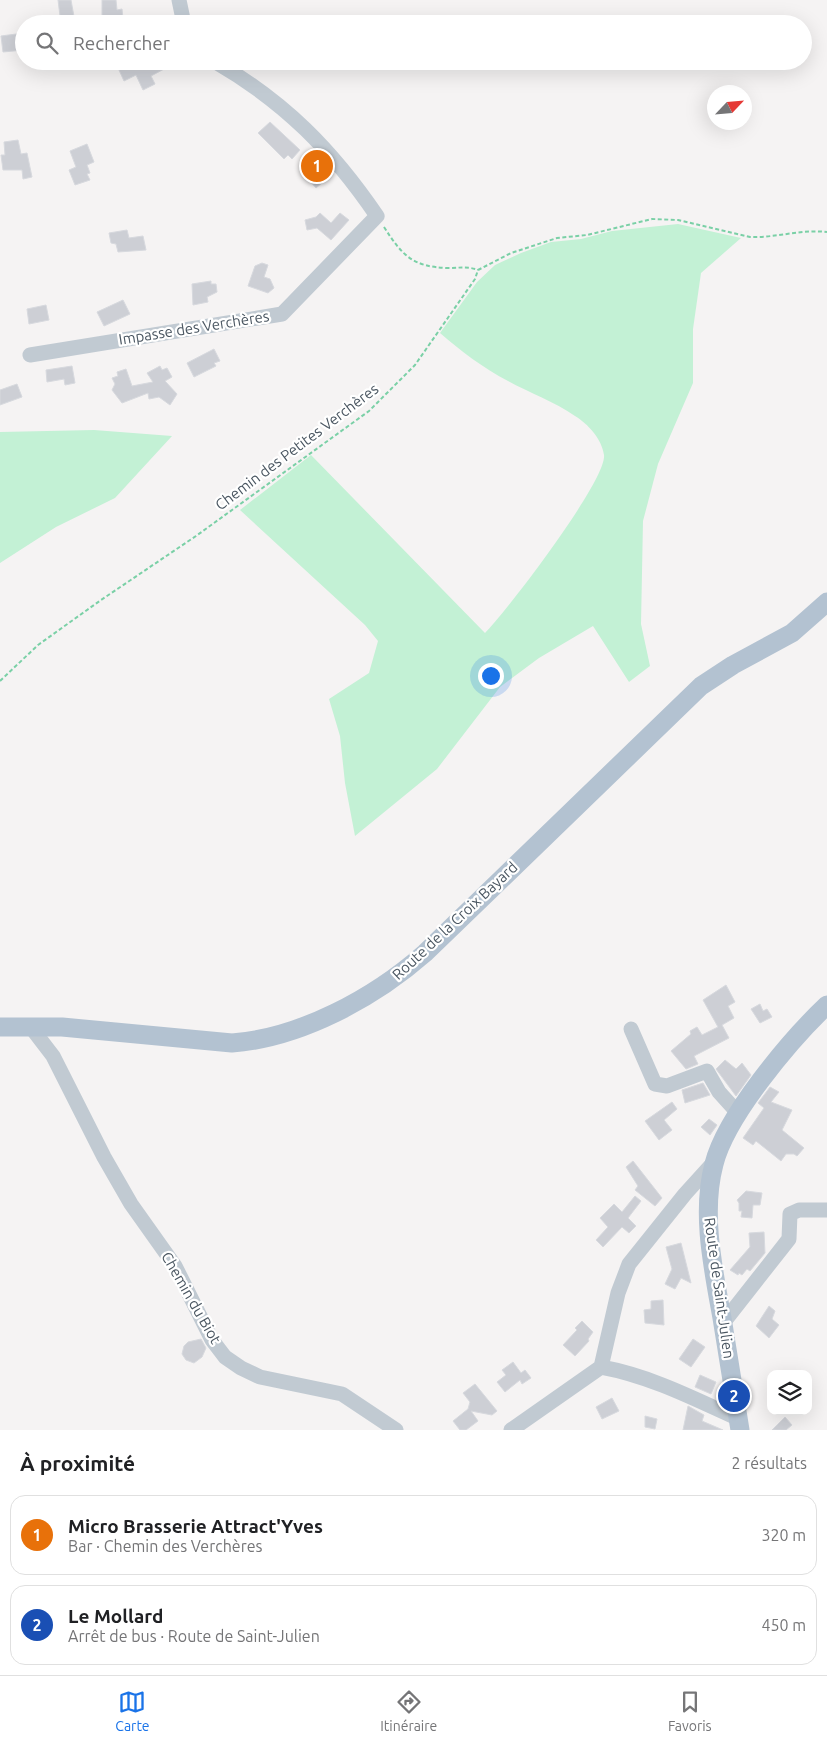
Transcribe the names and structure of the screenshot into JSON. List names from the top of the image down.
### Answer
{
  "streets": {
    "main road": ["Route de la Croix Bayard", "Route de Saint-Julien"],
    "street": ["Impasse des Verchères", "Chemin du Biot"],
    "path": ["Chemin des Petites Verchères"]
  },
  "crossings": [
    ["Route de la Croix Bayard", "Chemin du Biot"]
  ],
  "north": "top right",
  "page": {
    "search": "Rechercher",
    "pins": ["1", "2"],
    "heading": ["À proximité", "2 résultats"],
    "list": [
      {
        "mark": "1",
        "name": "Micro Brasserie Attract'Yves",
        "note": "Bar · Chemin des Verchères",
        "value": "320 m"
      },
      {
        "mark": "2",
        "name": "Le Mollard",
        "note": "Arrêt de bus · Route de Saint-Julien",
        "value": "450 m"
      }
    ],
    "nav": ["Carte", "Itinéraire", "Favoris"]
  }
}
